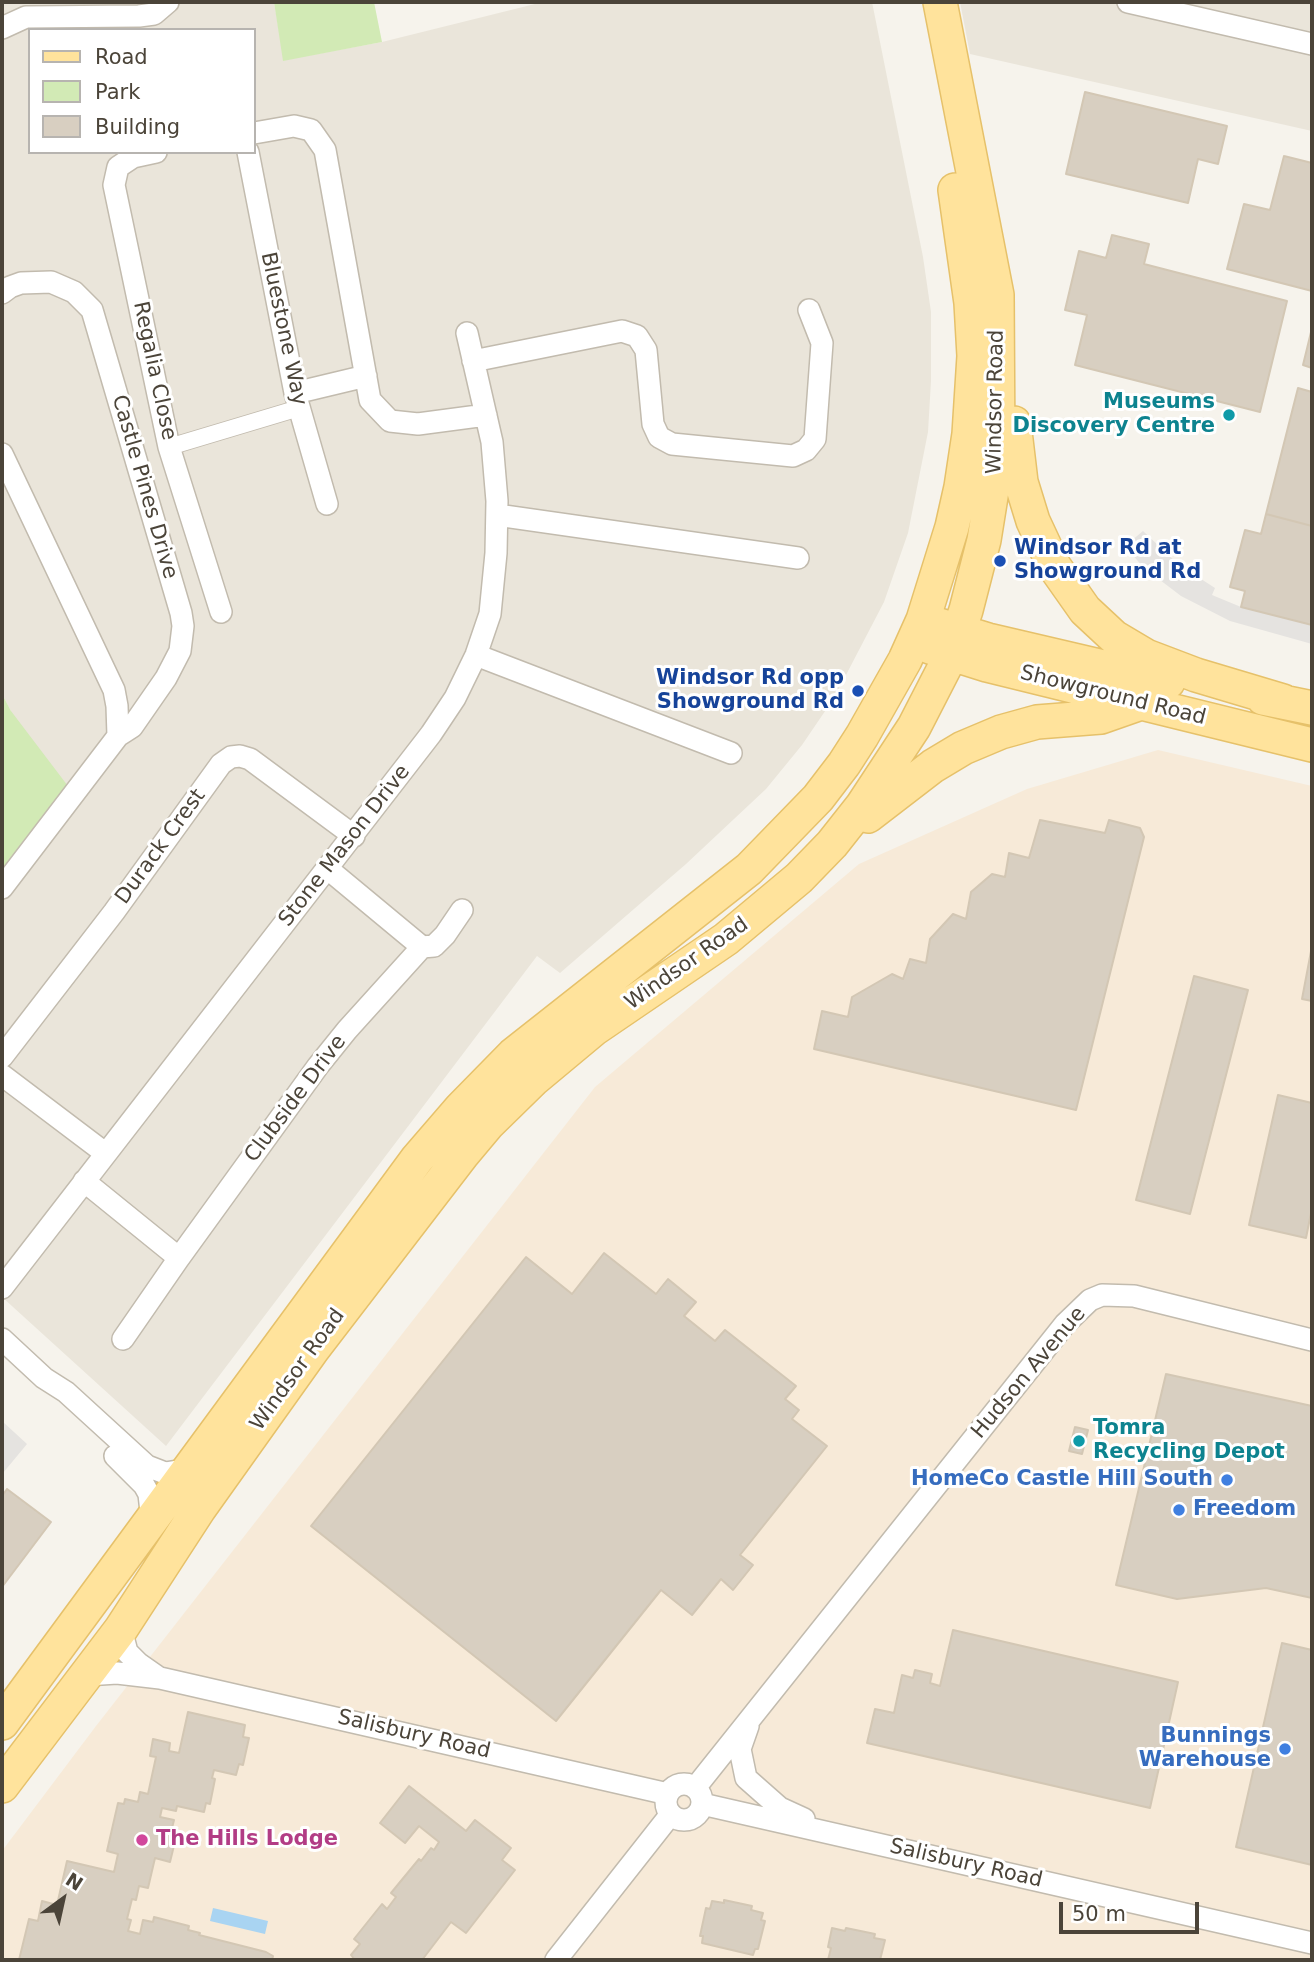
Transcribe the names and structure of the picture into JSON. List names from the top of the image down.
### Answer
{
  "streets": {
    "main road": ["Windsor Road", "Showground Road"],
    "street": [
      "Bluestone Way",
      "Regalia Close",
      "Castle Pines Drive",
      "Stone Mason Drive",
      "Durack Crest",
      "Clubside Drive",
      "Hudson Avenue",
      "Salisbury Road"
    ]
  },
  "crossings": [
    ["Windsor Road", "Showground Road"],
    ["Windsor Road", "Salisbury Road"],
    ["Stone Mason Drive", "Durack Crest"],
    ["Hudson Avenue", "Salisbury Road"]
  ],
  "places": [
    "Museums Discovery Centre",
    "Windsor Rd at Showground Rd",
    "Windsor Rd opp Showground Rd",
    "Tomra Recycling Depot",
    "HomeCo Castle Hill South",
    "Freedom",
    "Bunnings Warehouse",
    "The Hills Lodge"
  ],
  "legend": ["Road", "Park", "Building"],
  "scale_bar": "50 m",
  "north": "top right"
}
